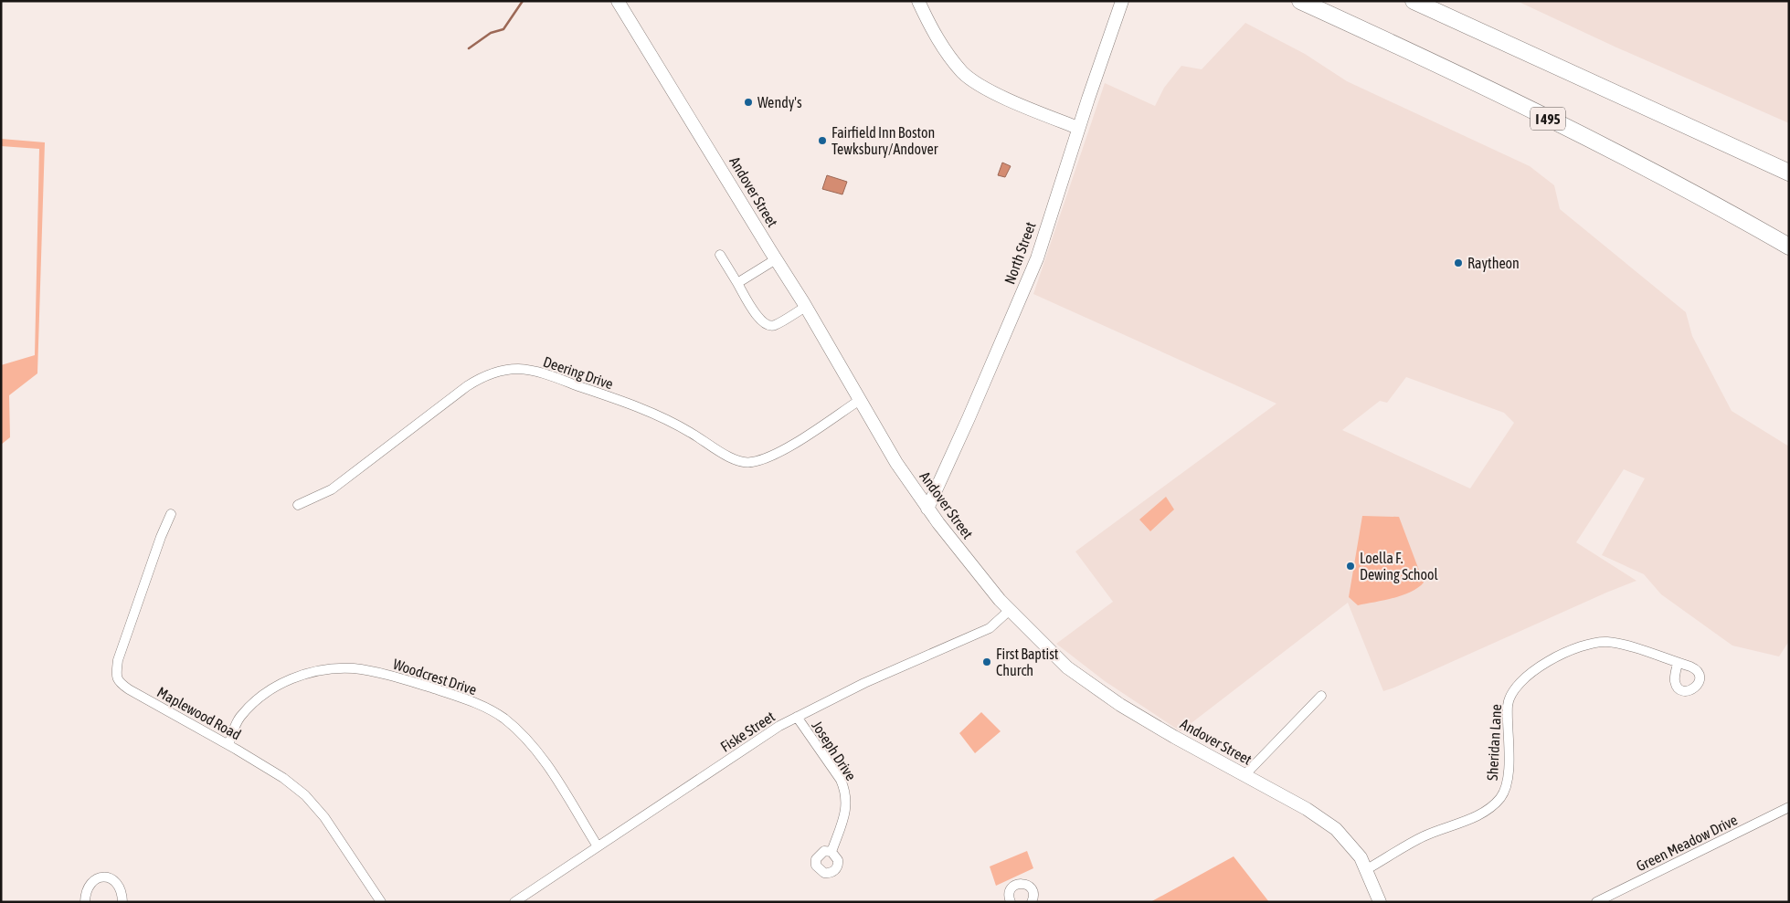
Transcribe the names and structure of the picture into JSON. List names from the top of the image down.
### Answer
{
  "streets": {
    "highway": ["I 495"],
    "main road": ["Andover Street", "North Street"],
    "street": [
      "Deering Drive",
      "Woodcrest Drive",
      "Maplewood Road",
      "Fiske Street",
      "Sheridan Lane",
      "Joseph Drive",
      "Green Meadow Drive"
    ]
  },
  "crossings": [
    ["Andover Street", "North Street"],
    ["Andover Street", "Deering Drive"],
    ["Andover Street", "Fiske Street"],
    ["Andover Street", "Sheridan Lane"],
    ["Woodcrest Drive", "Maplewood Road"],
    ["Woodcrest Drive", "Fiske Street"],
    ["Fiske Street", "Joseph Drive"]
  ],
  "places": [
    "Wendy's",
    "Fairfield Inn Boston Tewksbury/Andover",
    "Raytheon",
    "Loella F. Dewing School",
    "First Baptist Church"
  ]
}
